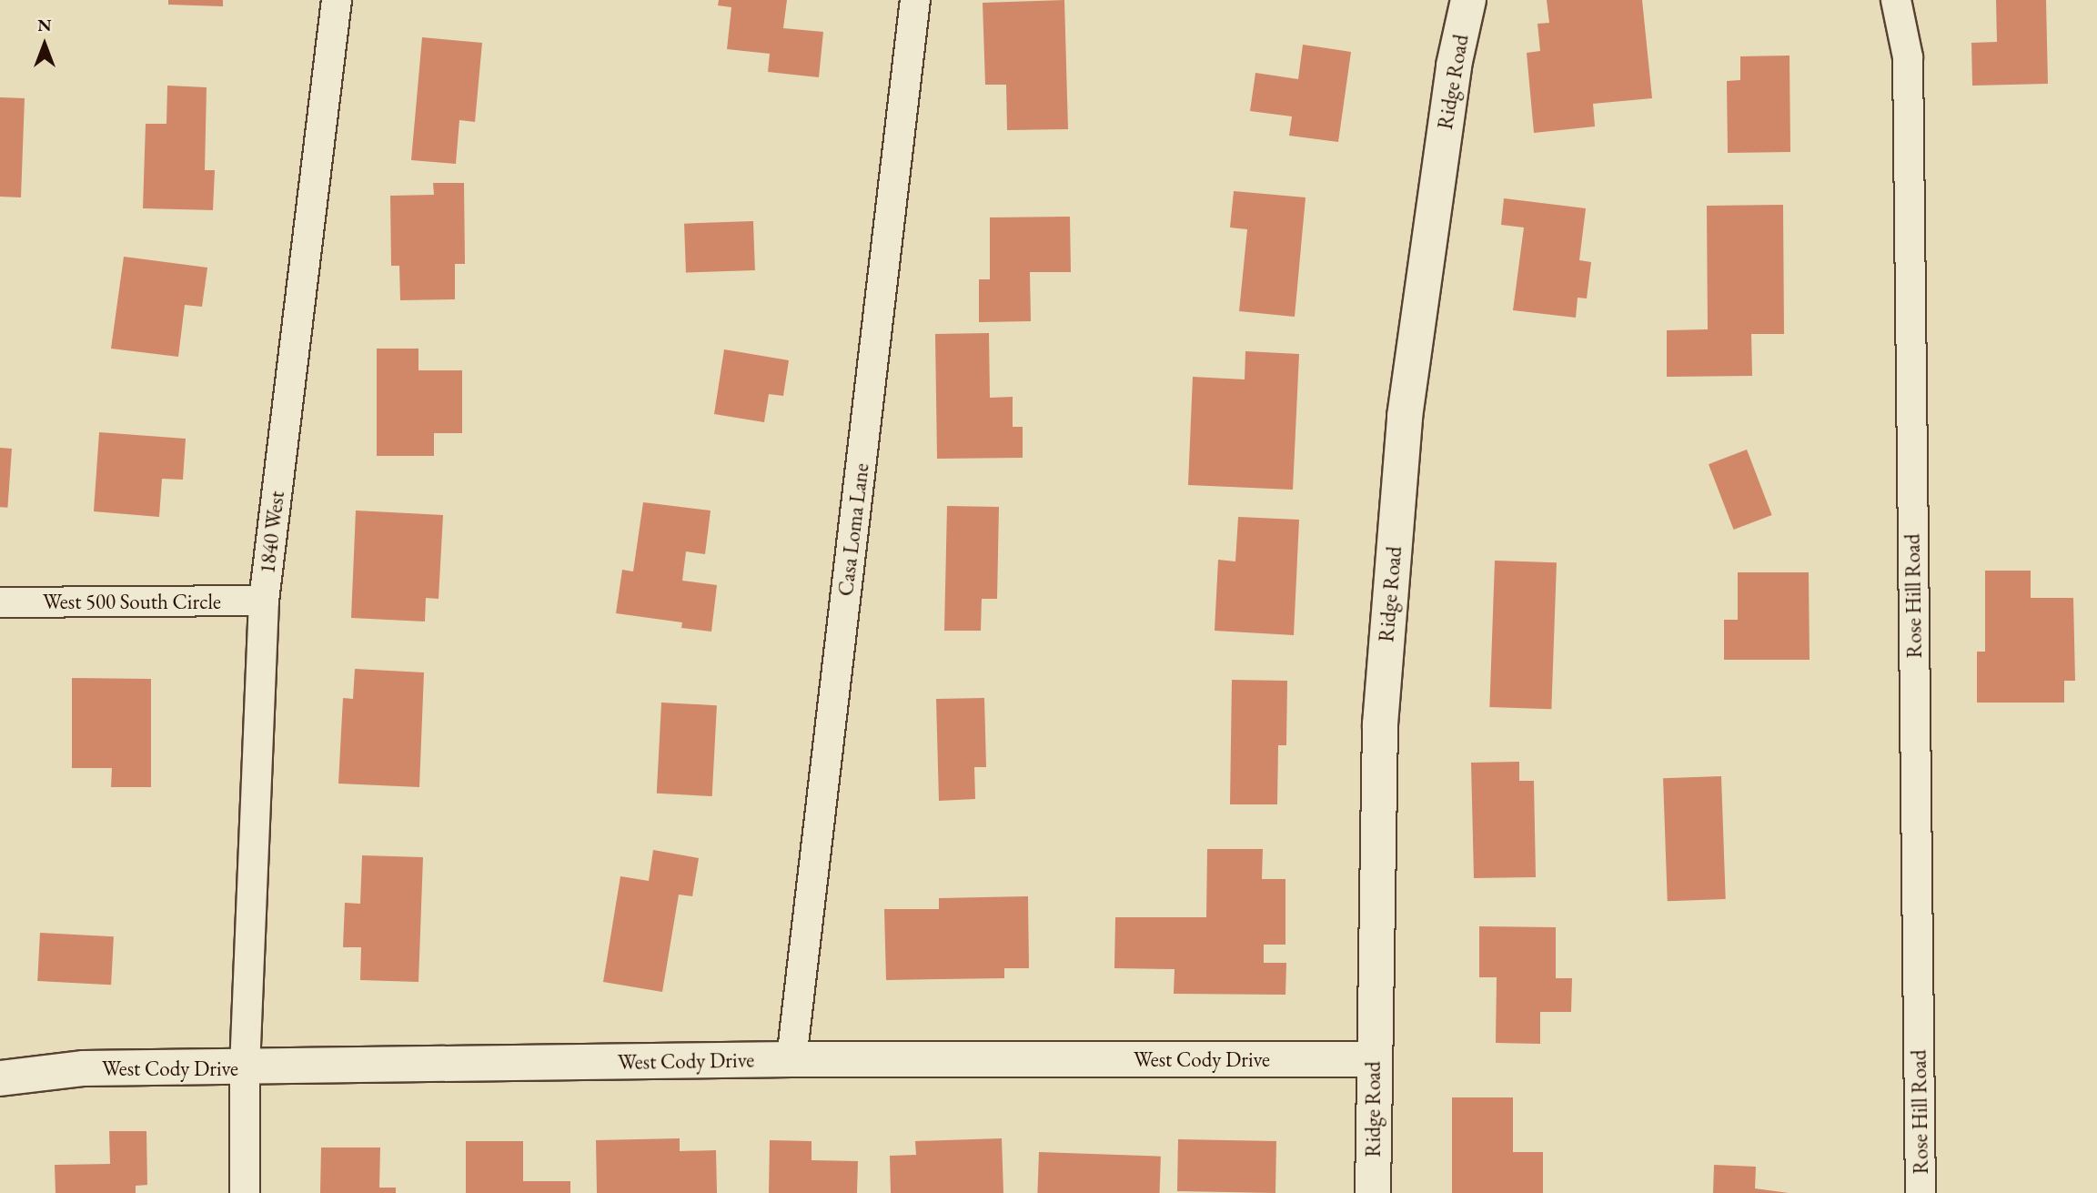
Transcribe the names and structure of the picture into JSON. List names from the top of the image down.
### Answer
{
  "streets": {
    "street": [
      "Ridge Road",
      "Casa Loma Lane",
      "1840 West",
      "Rose Hill Road",
      "West 500 South Circle",
      "West Cody Drive"
    ]
  },
  "crossings": [
    ["Ridge Road", "West Cody Drive"],
    ["Casa Loma Lane", "West Cody Drive"],
    ["1840 West", "West 500 South Circle"],
    ["1840 West", "West Cody Drive"]
  ],
  "north": "top"
}
